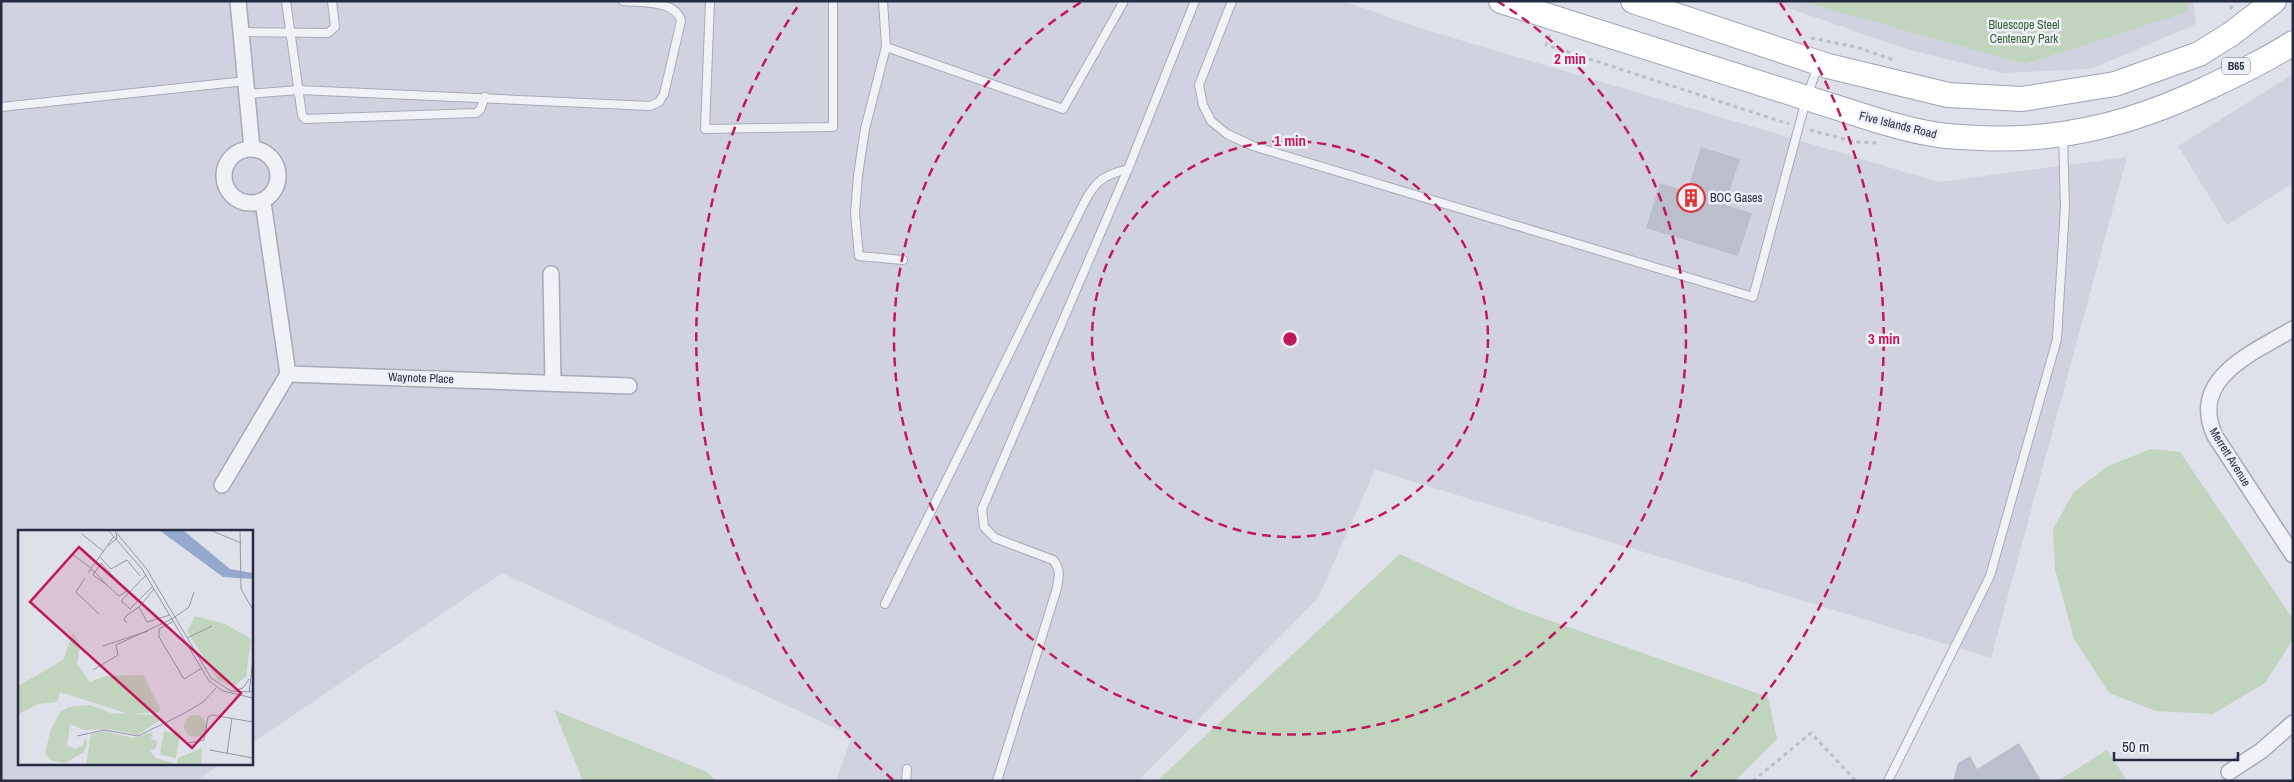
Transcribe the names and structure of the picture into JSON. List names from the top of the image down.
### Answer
{
  "streets": {
    "main road": ["B65", "Five Islands Road"],
    "street": ["Waynote Place", "Merrett Avenue"]
  },
  "crossings": [
    ["B65", "Five Islands Road"]
  ],
  "parks": ["Bluescope Steel Centenary Park"],
  "places": {
    "building": ["BOC Gases"]
  },
  "scale_bar": "50 m",
  "rings": ["2 min", "1 min", "3 min"]
}
